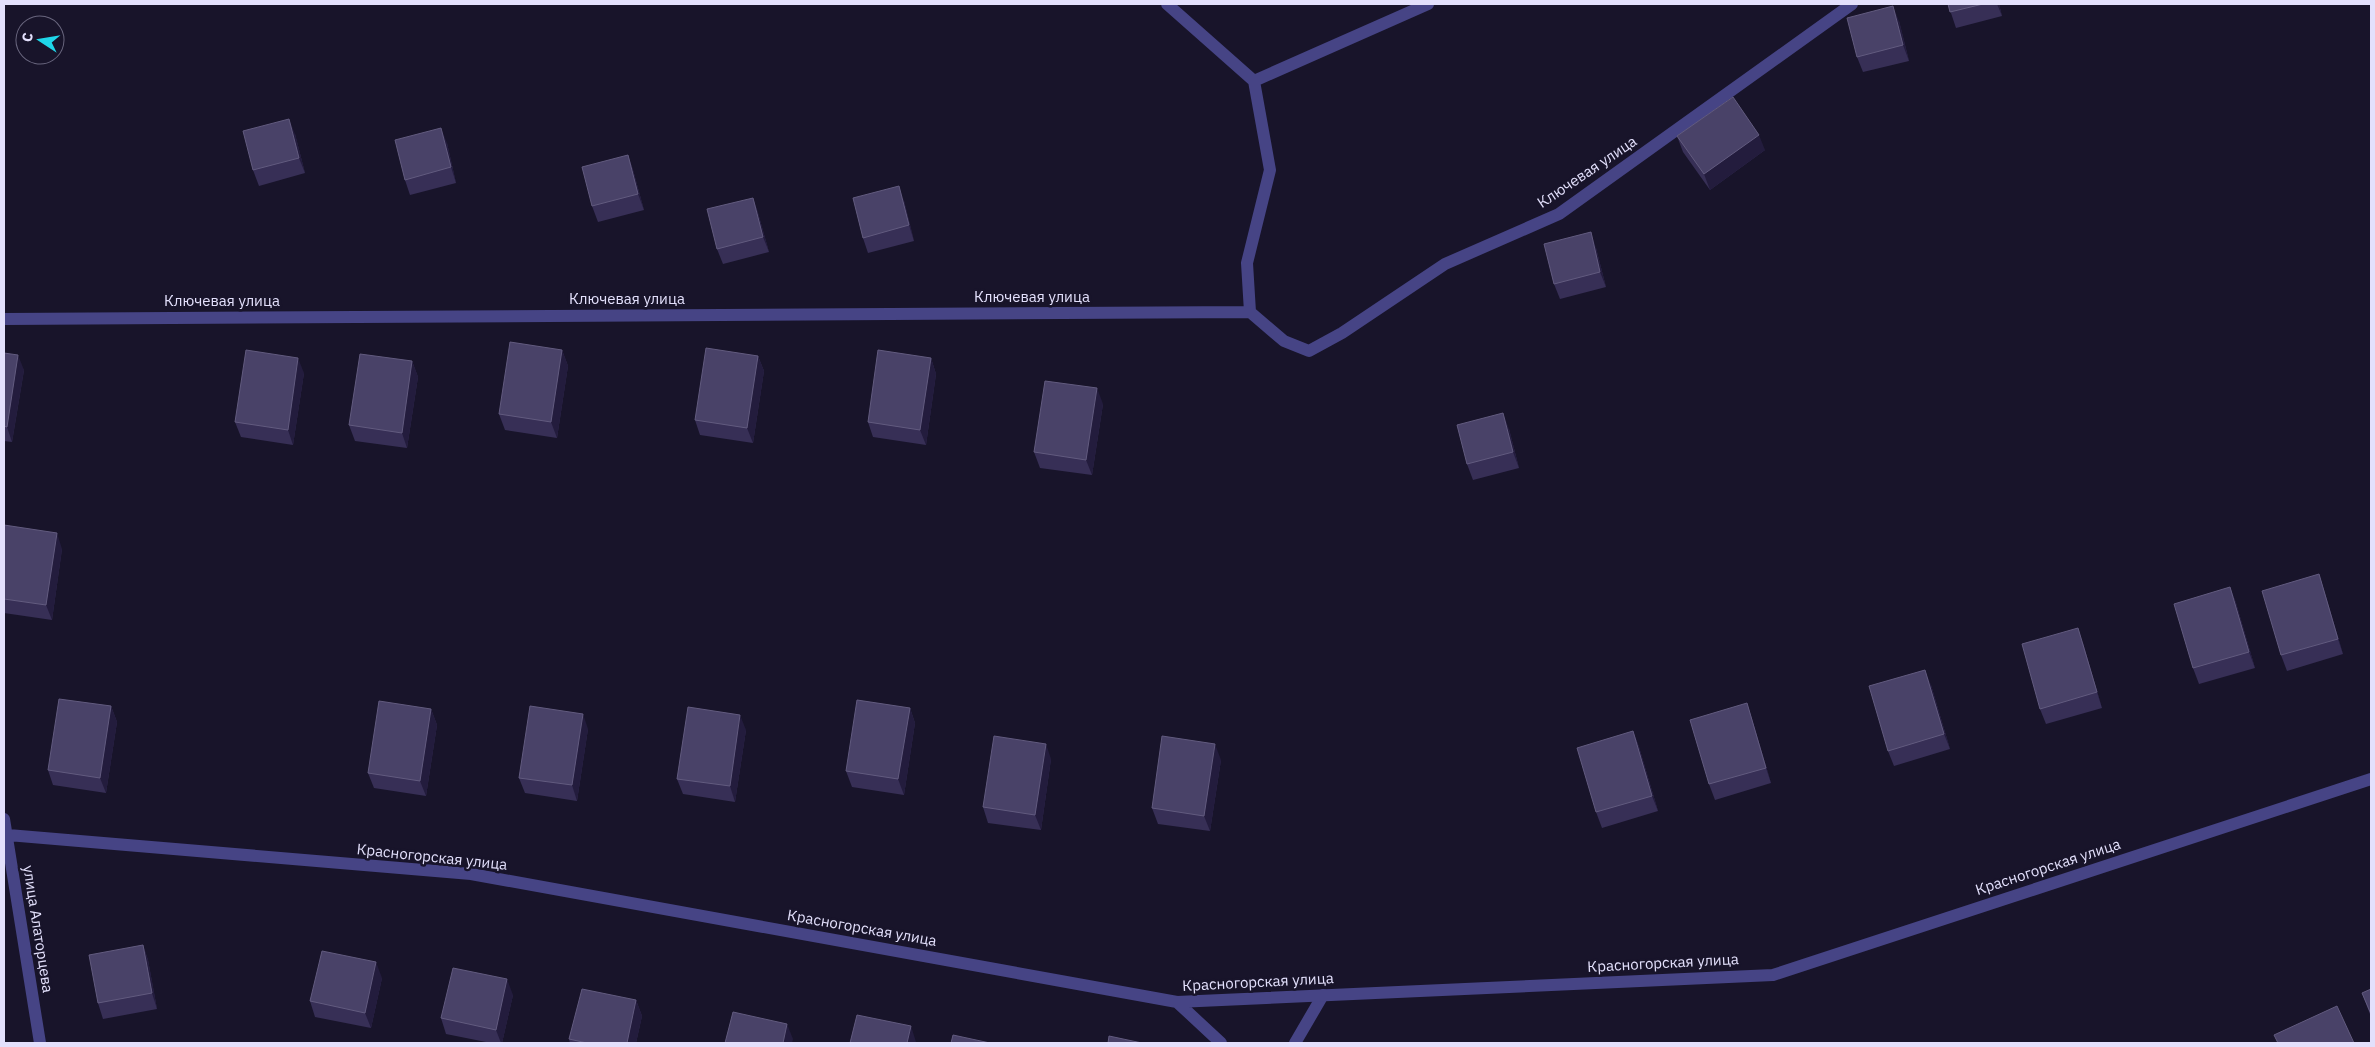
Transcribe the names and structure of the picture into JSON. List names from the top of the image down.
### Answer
{
  "streets": {
    "street": ["Ключевая улица", "Красногорская улица", "улица Алаторцева"]
  },
  "crossings": [
    ["Красногорская улица", "улица Алаторцева"]
  ],
  "north": "left"
}
